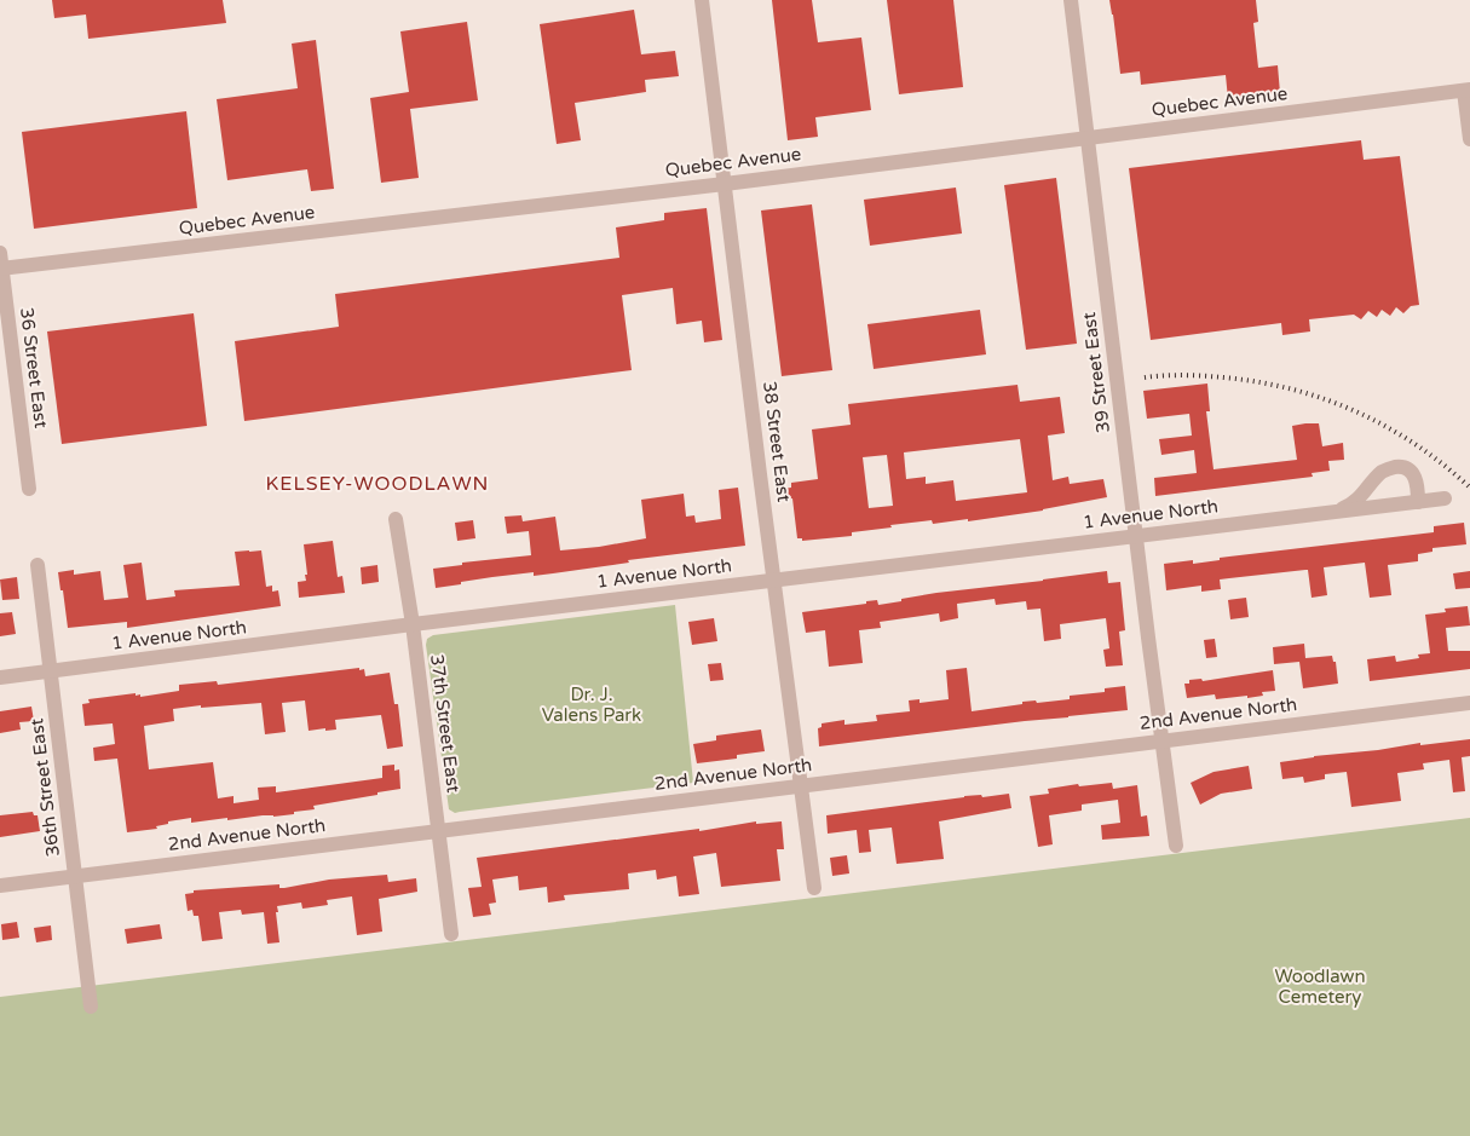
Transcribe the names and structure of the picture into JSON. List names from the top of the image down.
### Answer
{
  "streets": {
    "street": [
      "Quebec Avenue",
      "36 Street East",
      "39 Street East",
      "38 Street East",
      "1 Avenue North",
      "2nd Avenue North",
      "37th Street East",
      "36th Street East"
    ]
  },
  "crossings": [
    ["Quebec Avenue", "36 Street East"],
    ["Quebec Avenue", "39 Street East"],
    ["Quebec Avenue", "38 Street East"],
    ["39 Street East", "1 Avenue North"],
    ["39 Street East", "2nd Avenue North"],
    ["38 Street East", "1 Avenue North"],
    ["38 Street East", "2nd Avenue North"],
    ["1 Avenue North", "37th Street East"],
    ["1 Avenue North", "36th Street East"],
    ["2nd Avenue North", "37th Street East"],
    ["2nd Avenue North", "36th Street East"]
  ],
  "districts": ["KELSEY-WOODLAWN"],
  "parks": ["Dr. J. Valens Park", "Woodlawn Cemetery"]
}
